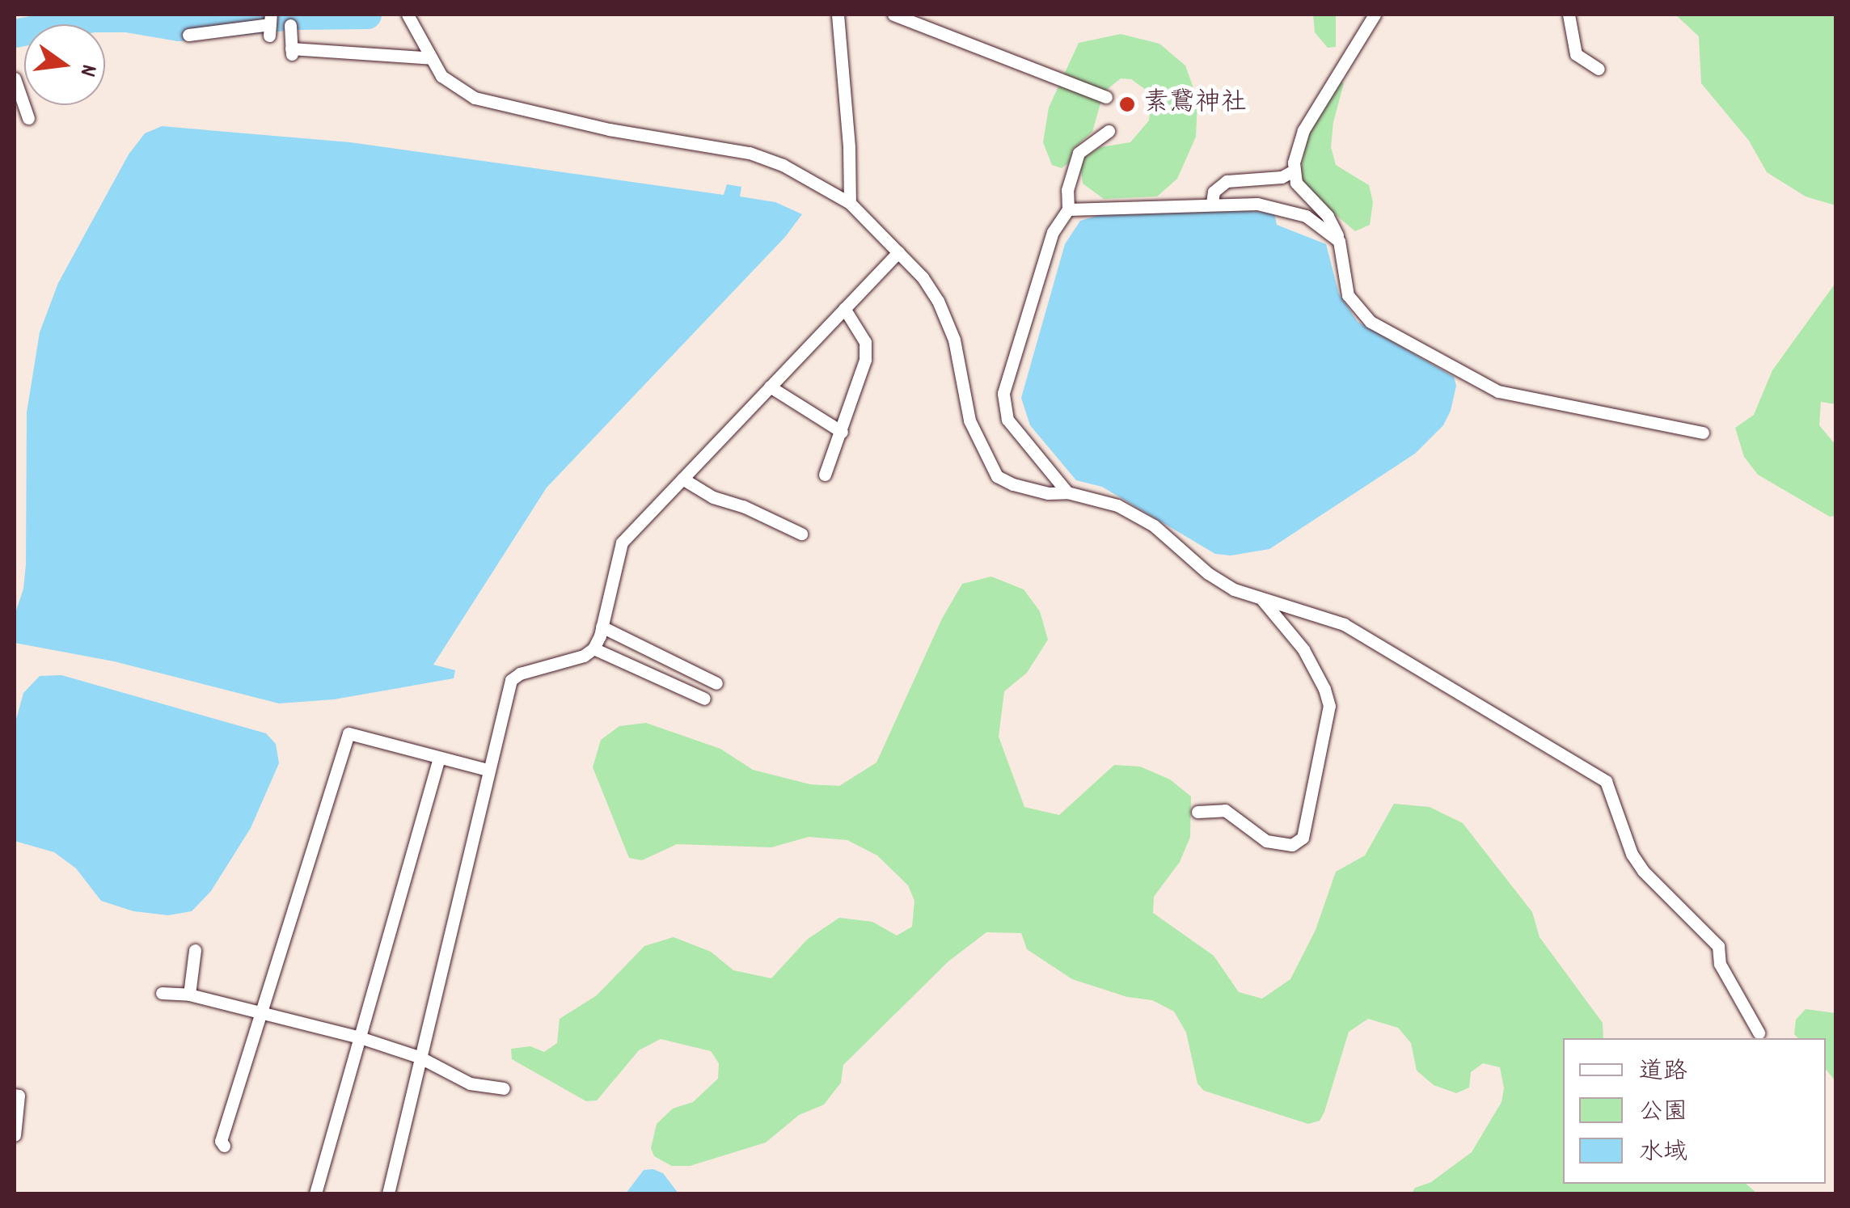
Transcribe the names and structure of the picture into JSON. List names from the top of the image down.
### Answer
{
  "places": ["素鵞神社"],
  "legend": ["道路", "公園", "水域"],
  "north": "right"
}
